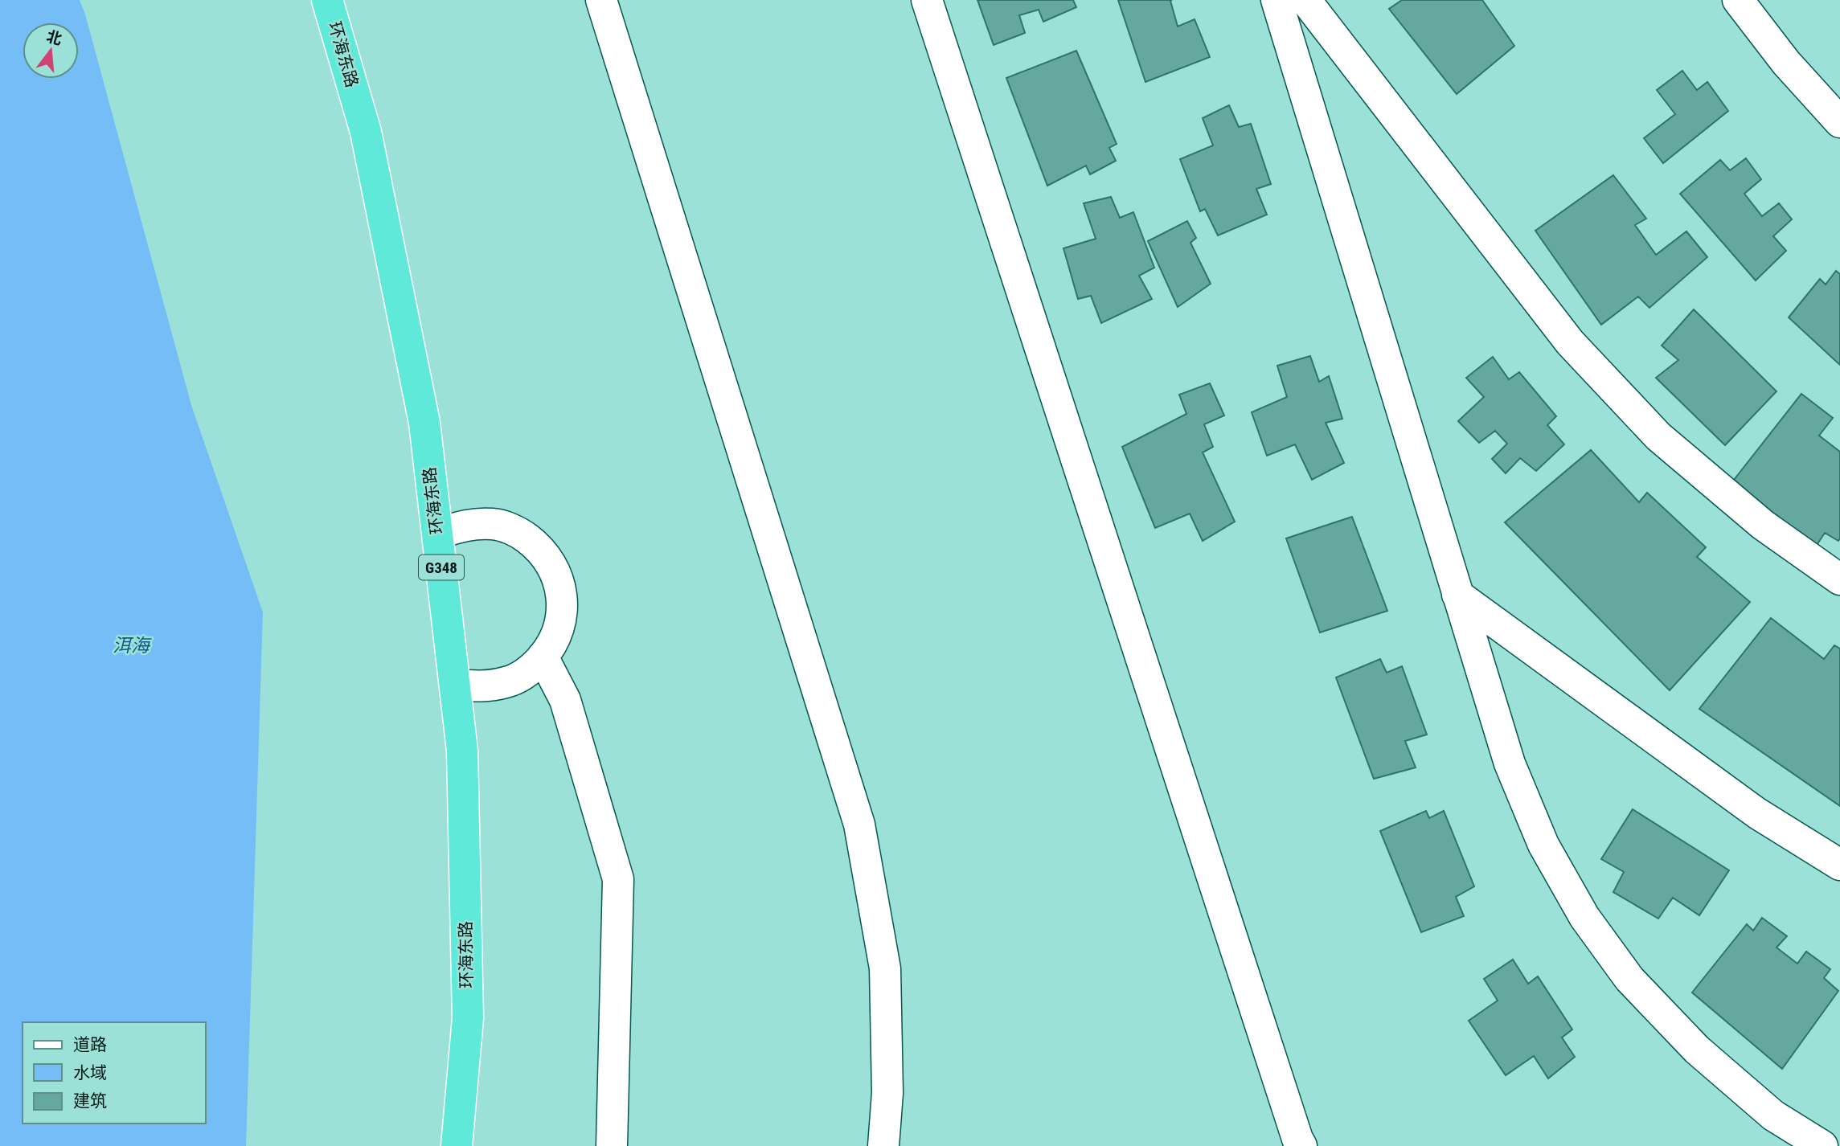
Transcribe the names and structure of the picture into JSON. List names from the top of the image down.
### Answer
{
  "streets": {
    "highway": ["环海东路", "G348"]
  },
  "water": ["洱海"],
  "legend": ["道路", "水域", "建筑"],
  "north": "top"
}
